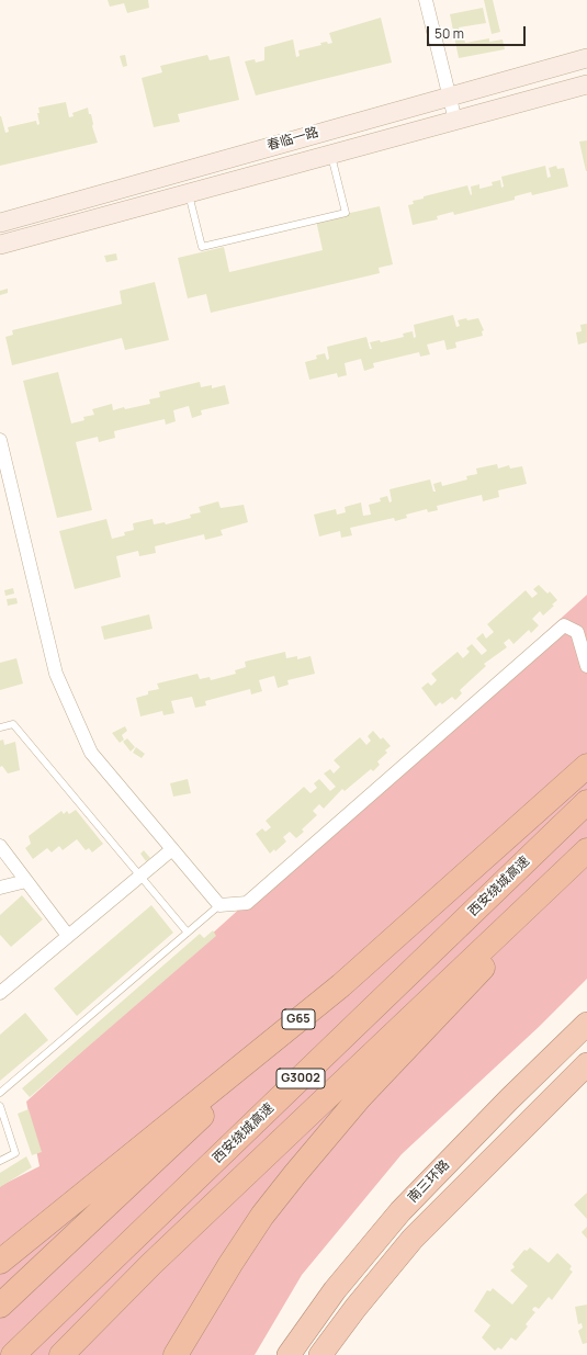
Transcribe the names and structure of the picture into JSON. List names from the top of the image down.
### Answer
{
  "streets": {
    "highway": [
      "西安绕城高速",
      "G65",
      "G3002",
      "南三环路"
    ],
    "main road": ["春临一路"]
  },
  "scale_bar": "50 m"
}
